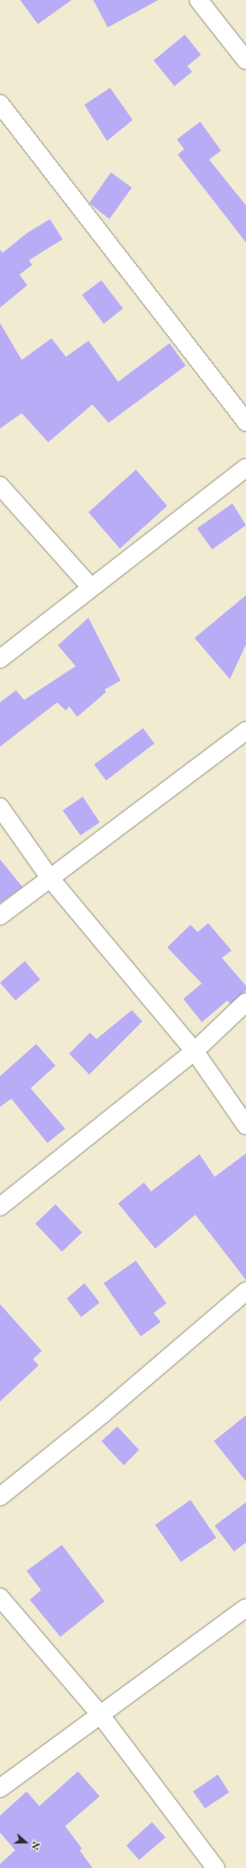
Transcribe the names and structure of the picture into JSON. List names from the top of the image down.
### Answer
{
  "north": "right"
}
